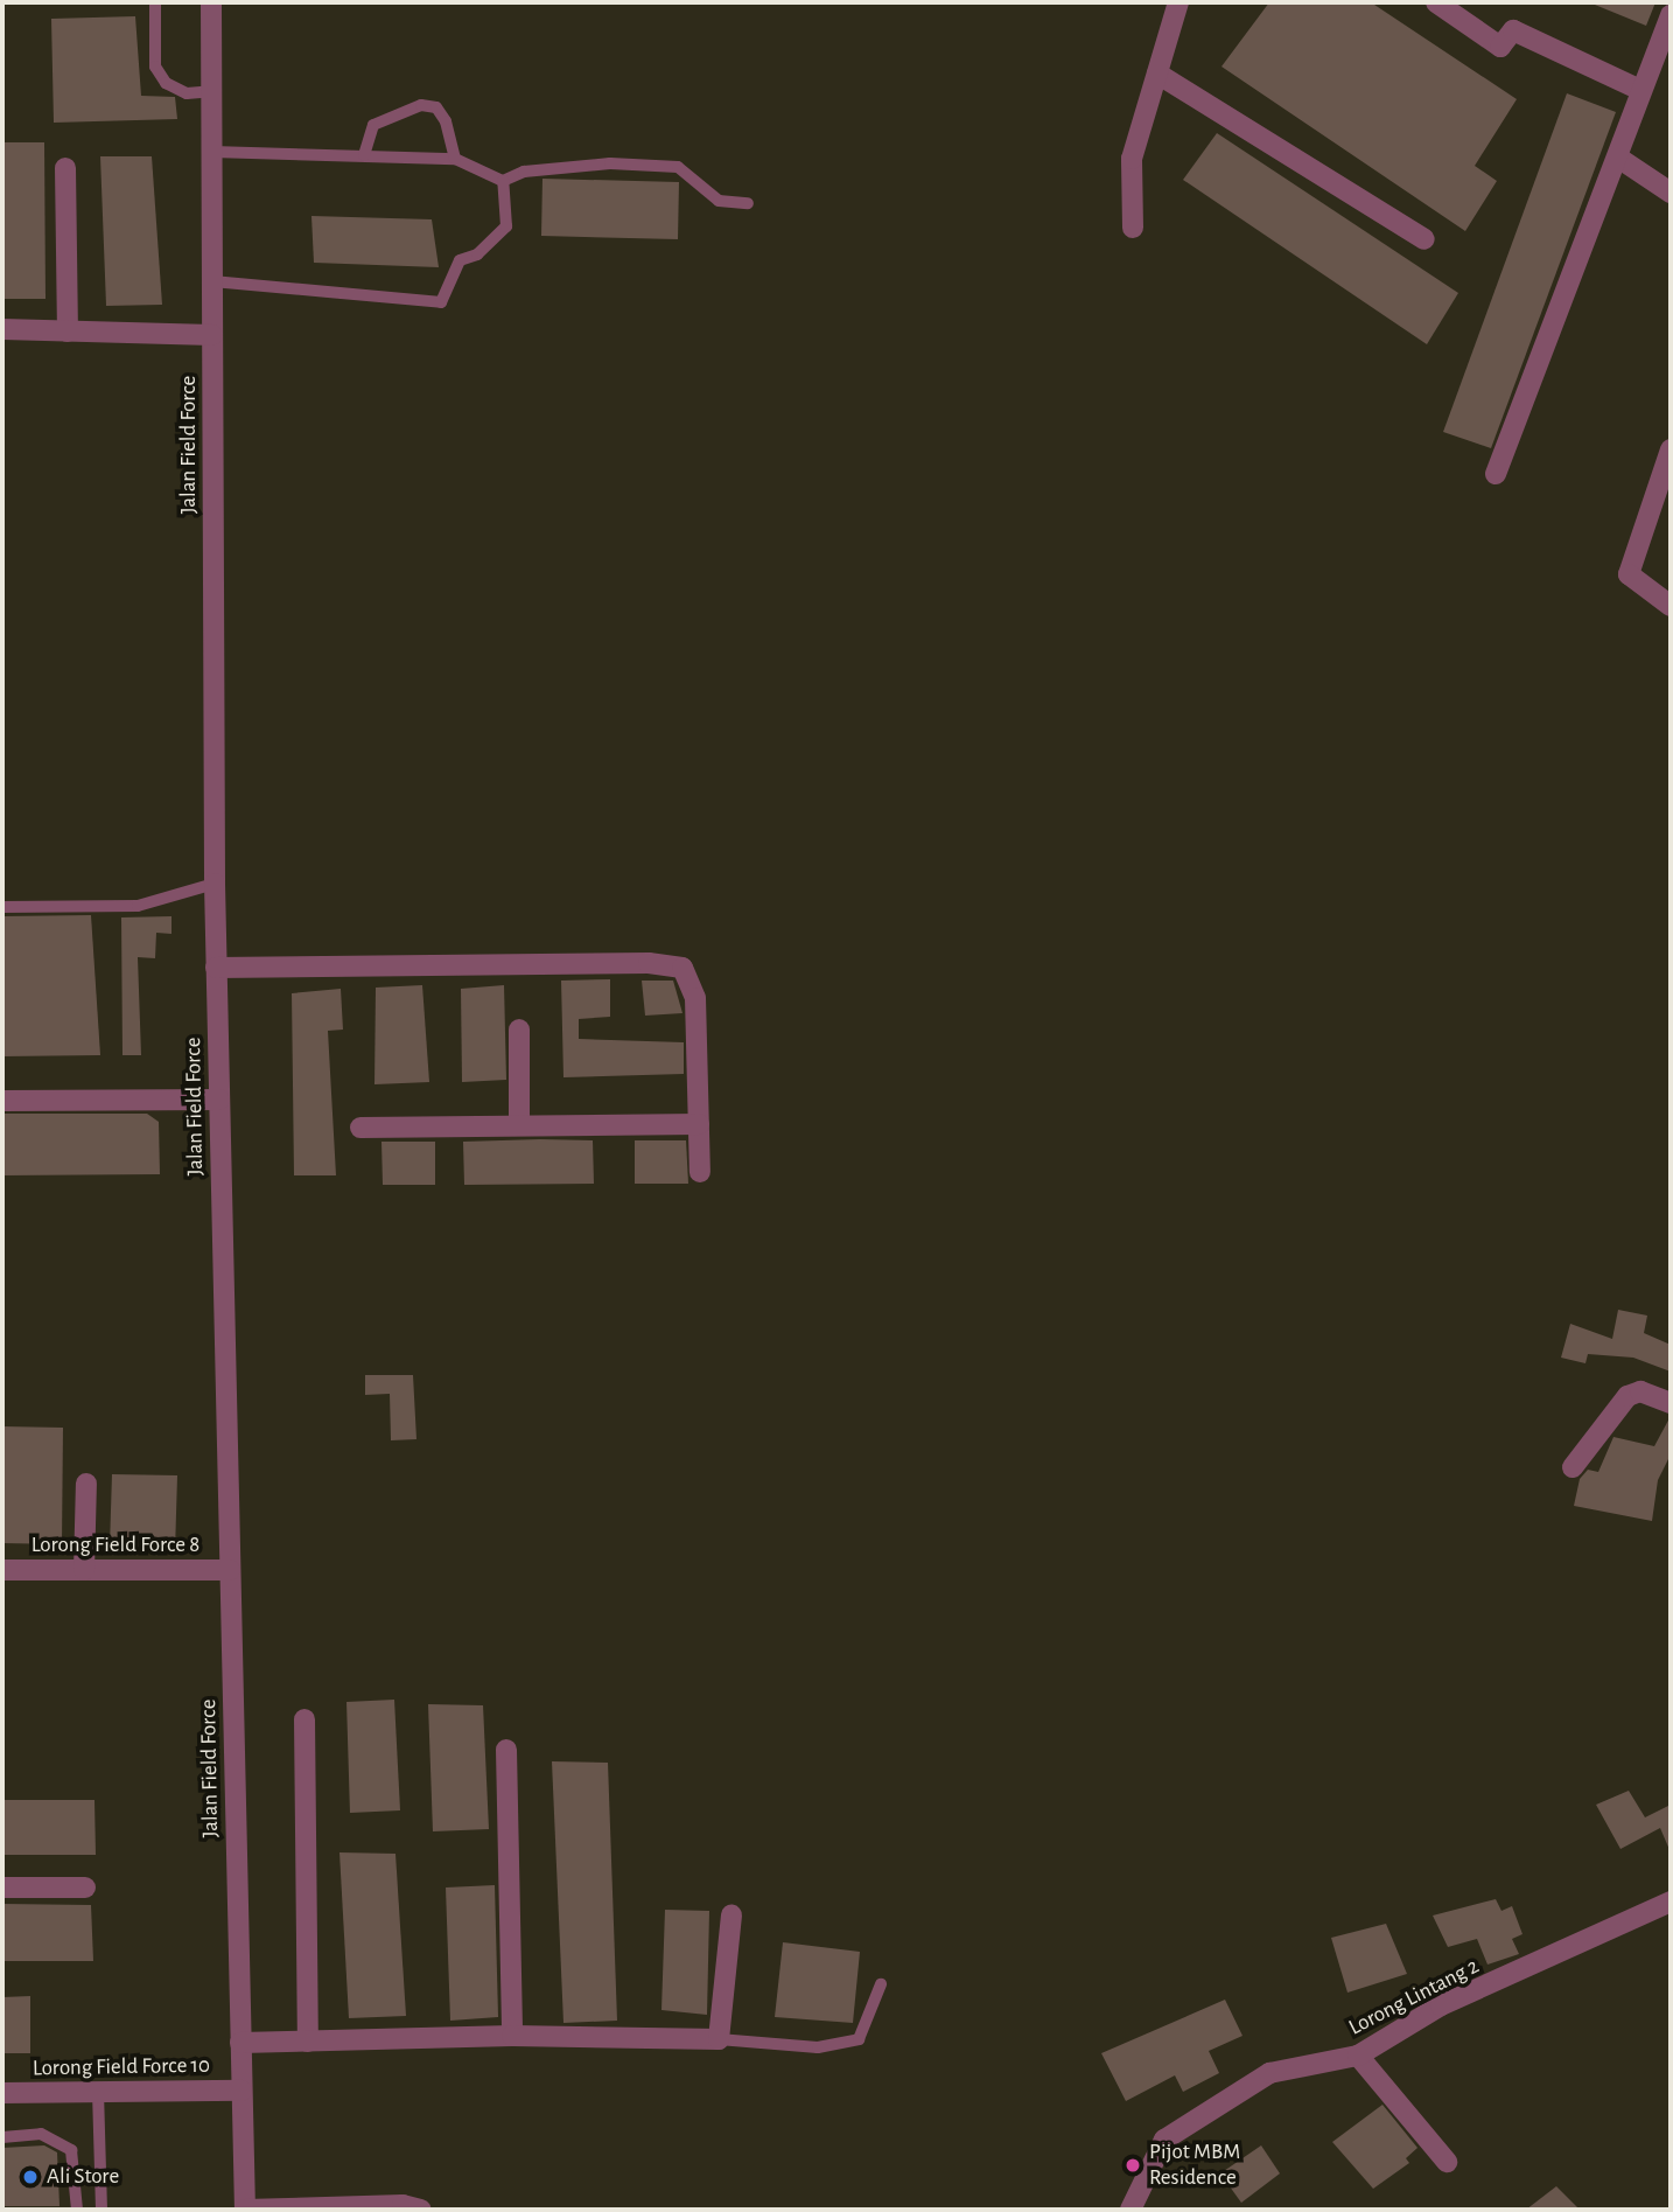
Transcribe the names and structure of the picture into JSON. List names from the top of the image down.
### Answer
{
  "streets": {
    "street": [
      "Jalan Field Force",
      "Lorong Field Force 8",
      "Lorong Lintang 2",
      "Lorong Field Force 10"
    ]
  },
  "crossings": [
    ["Jalan Field Force", "Lorong Field Force 8"],
    ["Jalan Field Force", "Lorong Field Force 10"]
  ],
  "places": ["Pijot MBM Residence", "Ali Store"]
}
